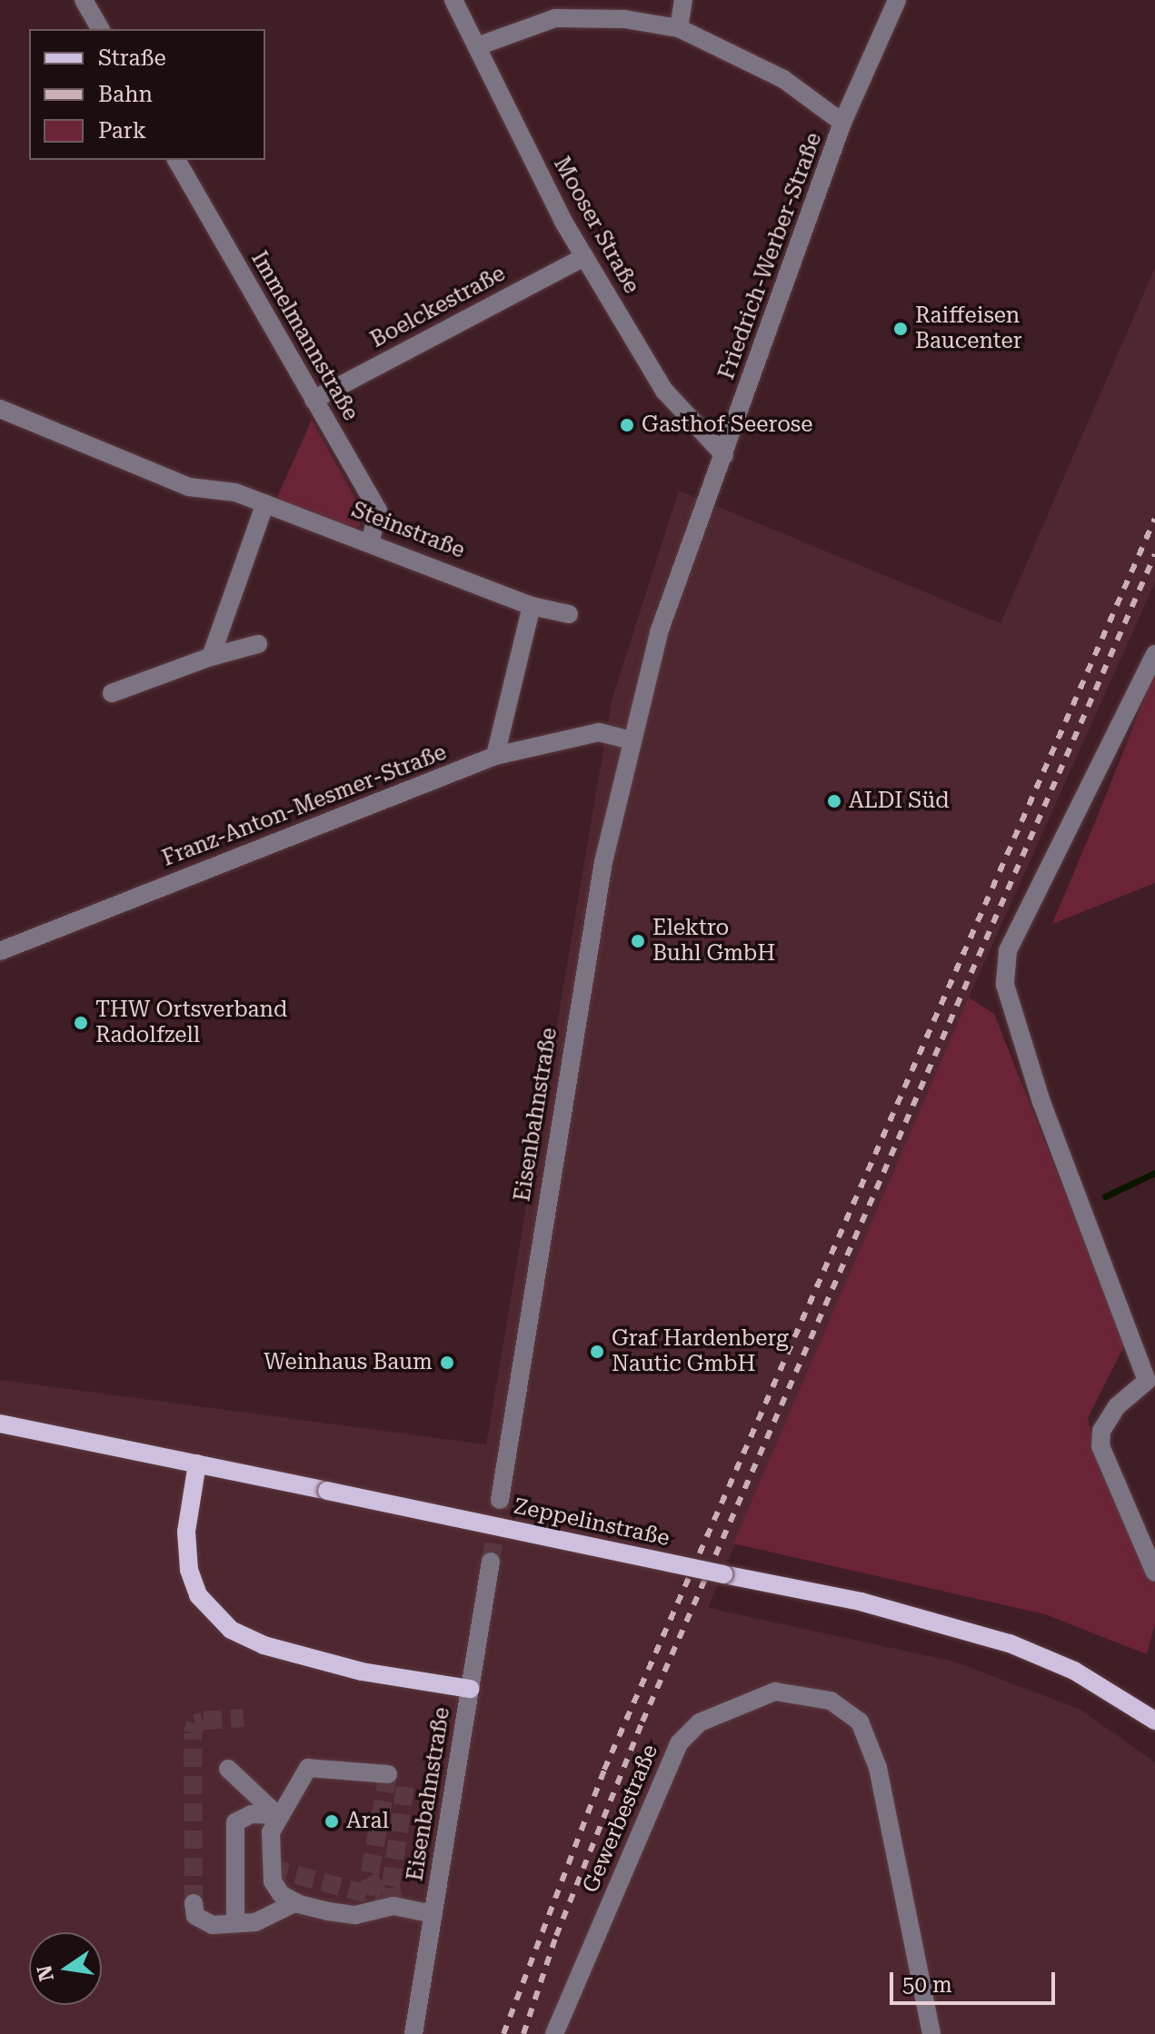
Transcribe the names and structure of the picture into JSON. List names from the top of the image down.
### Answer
{
  "streets": {
    "main road": ["Zeppelinstraße"],
    "street": [
      "Mooser Straße",
      "Friedrich-Werber-Straße",
      "Boelckestraße",
      "Immelmannstraße",
      "Steinstraße",
      "Franz-Anton-Mesmer-Straße",
      "Eisenbahnstraße",
      "Gewerbestraße"
    ]
  },
  "crossings": [
    ["Mooser Straße", "Friedrich-Werber-Straße"],
    ["Mooser Straße", "Boelckestraße"],
    ["Friedrich-Werber-Straße", "Franz-Anton-Mesmer-Straße"],
    ["Friedrich-Werber-Straße", "Eisenbahnstraße"],
    ["Boelckestraße", "Immelmannstraße"],
    ["Immelmannstraße", "Steinstraße"],
    ["Franz-Anton-Mesmer-Straße", "Eisenbahnstraße"]
  ],
  "places": [
    "Raiffeisen Baucenter",
    "Gasthof Seerose",
    "ALDI Süd",
    "Elektro Buhl GmbH",
    "THW Ortsverband Radolfzell",
    "Graf Hardenberg Nautic GmbH",
    "Weinhaus Baum",
    "Aral"
  ],
  "legend": ["Straße", "Bahn", "Park"],
  "scale_bar": "50 m",
  "north": "left"
}
